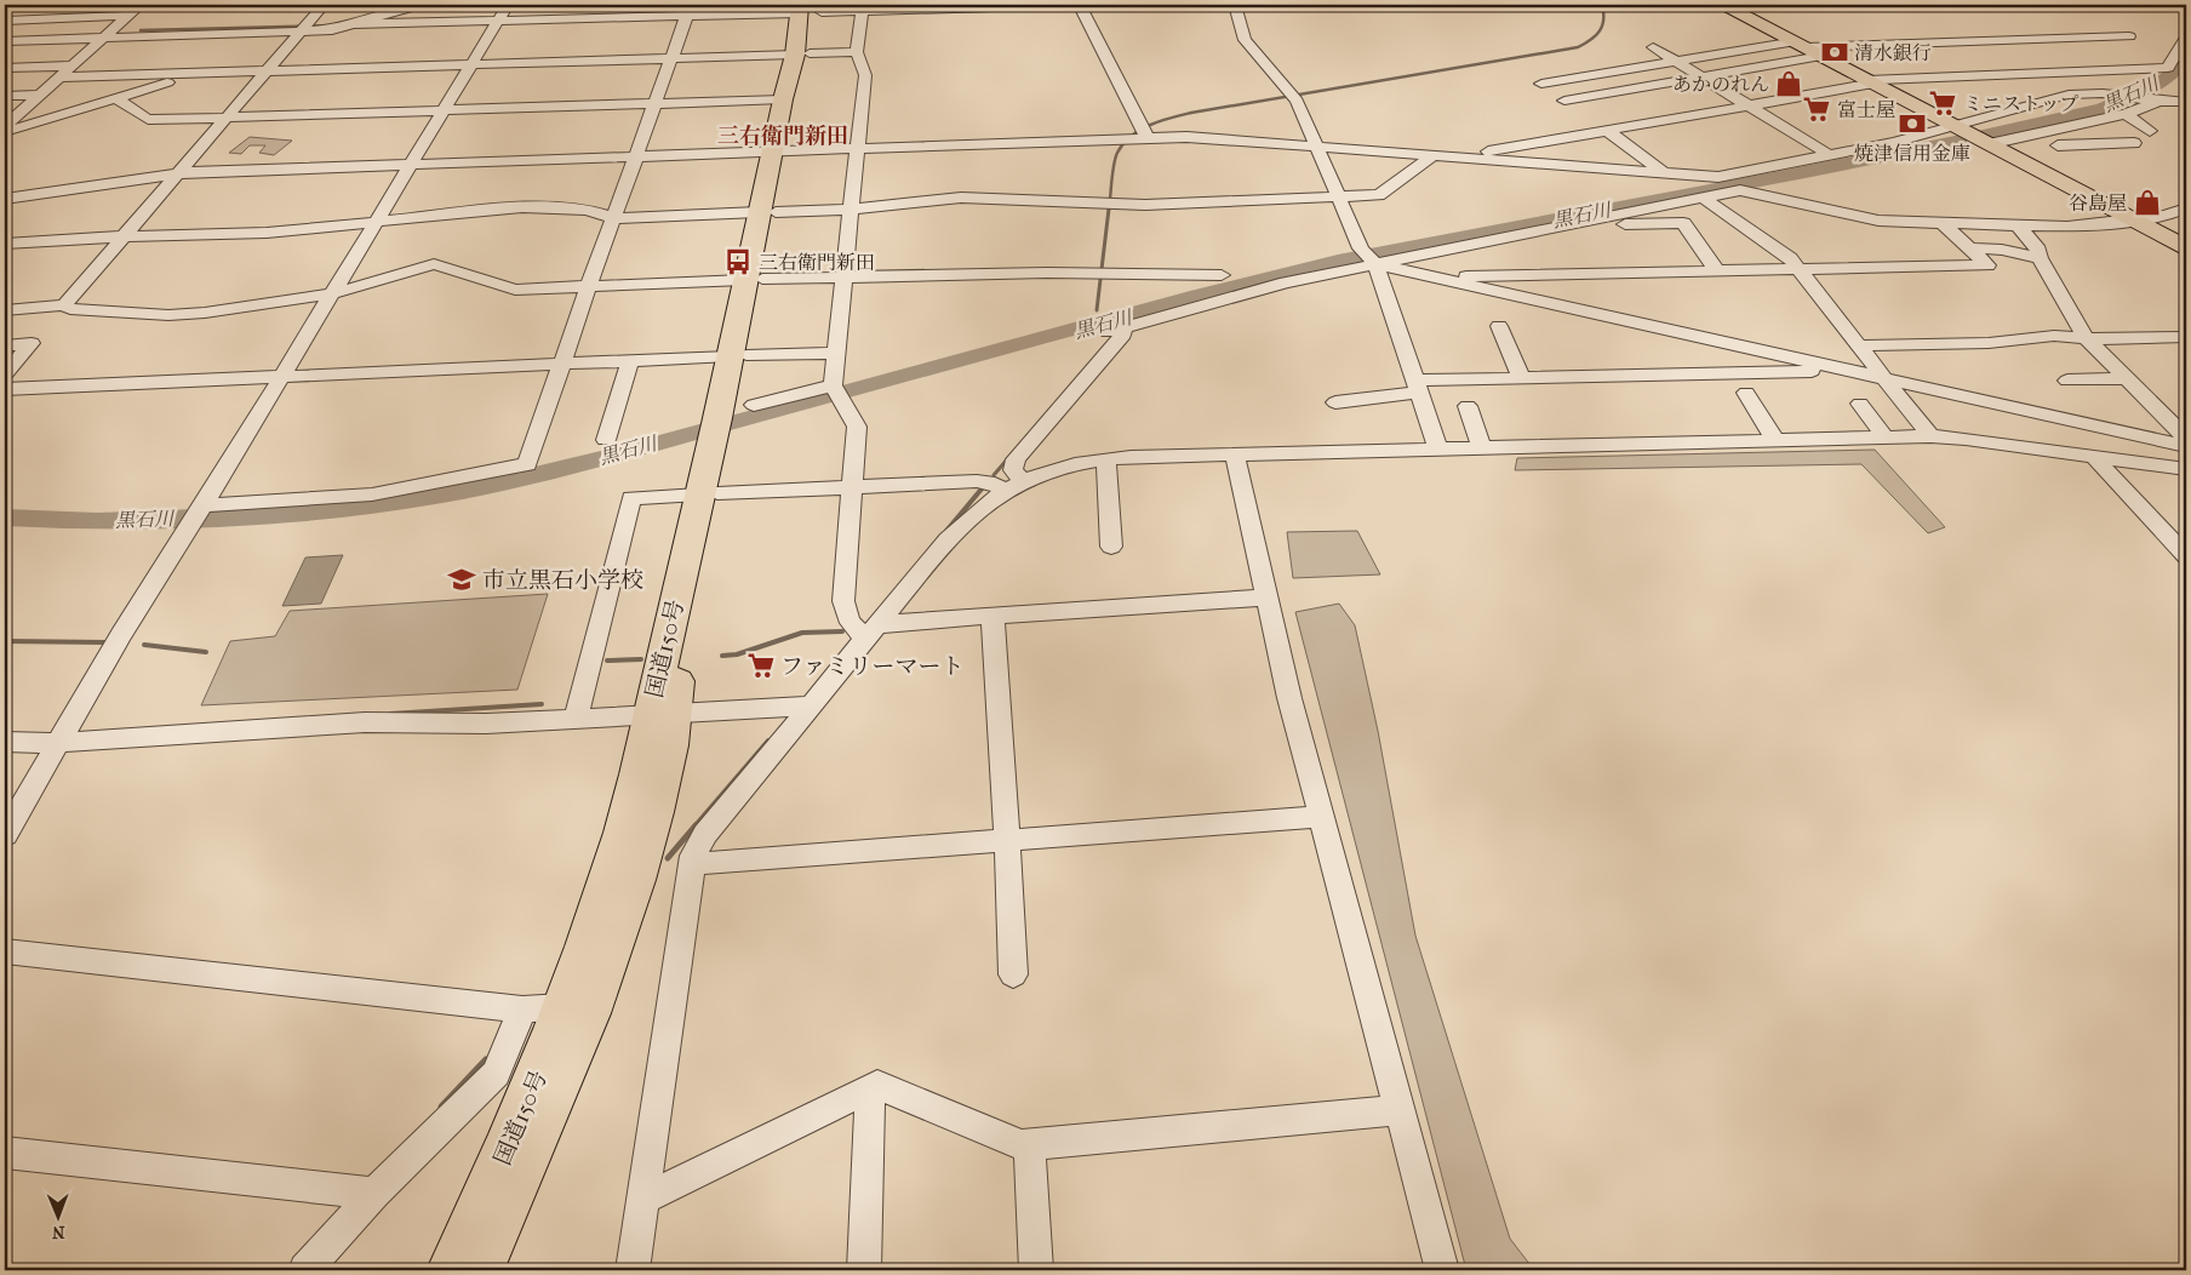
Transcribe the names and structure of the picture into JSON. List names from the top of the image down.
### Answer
{
  "streets": {
    "highway": ["国道150号"]
  },
  "districts": ["三右衛門新田"],
  "water": ["黒石川"],
  "places": {
    "bank": ["清水銀行", "焼津信用金庫"],
    "shop": ["あかのれん", "谷島屋"],
    "supermarket": ["ミニストップ", "富士屋", "ファミリーマート"],
    "bus stop": ["三右衛門新田"],
    "school or university": ["市立黒石小学校"]
  },
  "north": "bottom"
}
